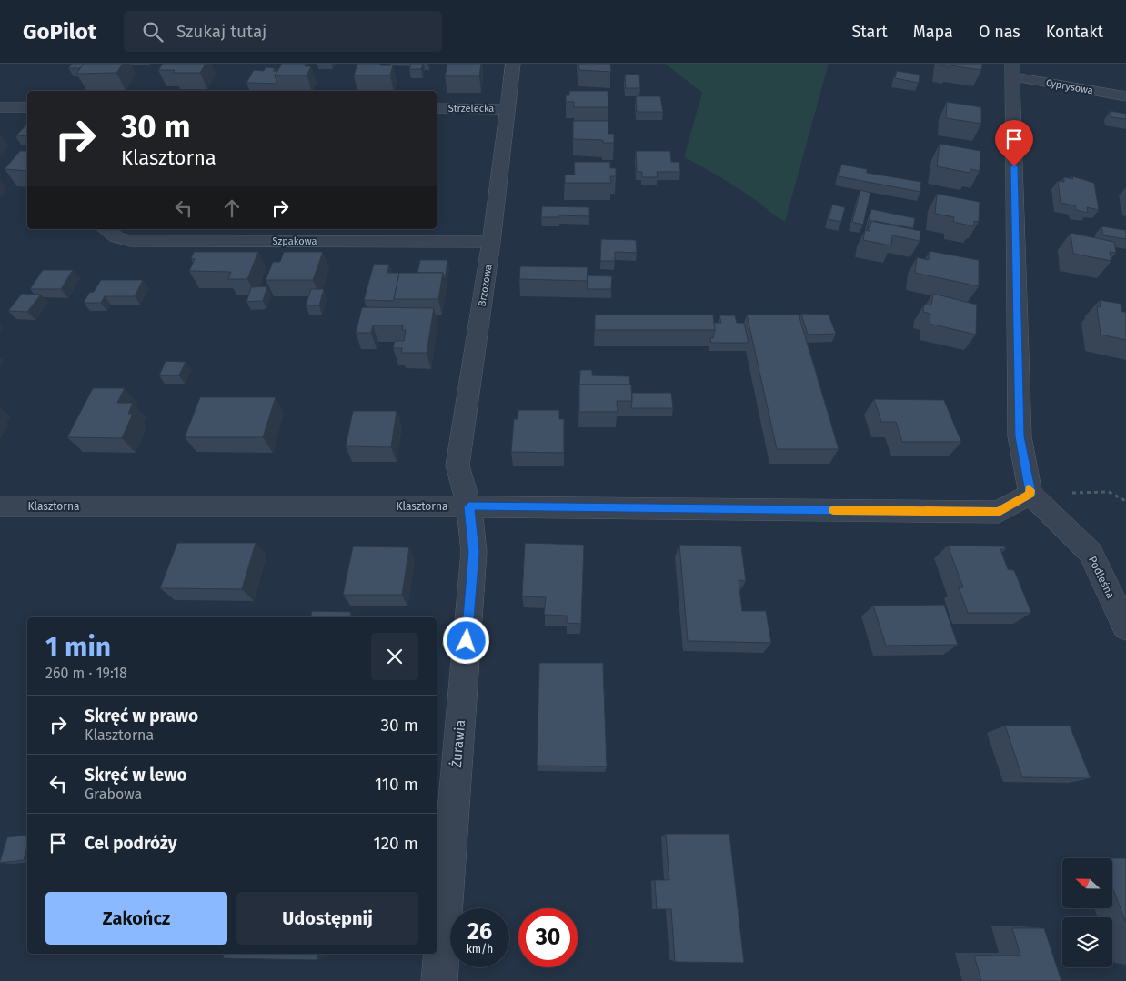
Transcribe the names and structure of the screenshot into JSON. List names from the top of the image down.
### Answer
{
  "streets": {
    "street": [
      "Cyprysowa",
      "Strzelecka",
      "Szpakowa",
      "Brzozowa",
      "Klasztorna",
      "Podleśna",
      "Żurawia"
    ]
  },
  "crossings": [
    ["Strzelecka", "Brzozowa"],
    ["Szpakowa", "Brzozowa"],
    ["Brzozowa", "Klasztorna"],
    ["Brzozowa", "Żurawia"],
    ["Klasztorna", "Podleśna"],
    ["Klasztorna", "Żurawia"]
  ],
  "north": "left",
  "page": {
    "header": "GoPilot",
    "search": "Szukaj tutaj",
    "nav": [
      "Start",
      "Mapa",
      "O nas",
      "Kontakt"
    ],
    "turn": ["30 m", "Klasztorna"],
    "heading": ["1 min", "260 m · 19:18"],
    "list": [
      {
        "name": "Skręć w prawo",
        "note": "Klasztorna",
        "value": "30 m"
      },
      {
        "name": "Skręć w lewo",
        "note": "Grabowa",
        "value": "110 m"
      },
      {
        "name": "Cel podróży",
        "value": "120 m"
      }
    ],
    "buttons": ["Zakończ", "Udostępnij"],
    "speed": "26 km/h",
    "limit": "30"
  }
}
